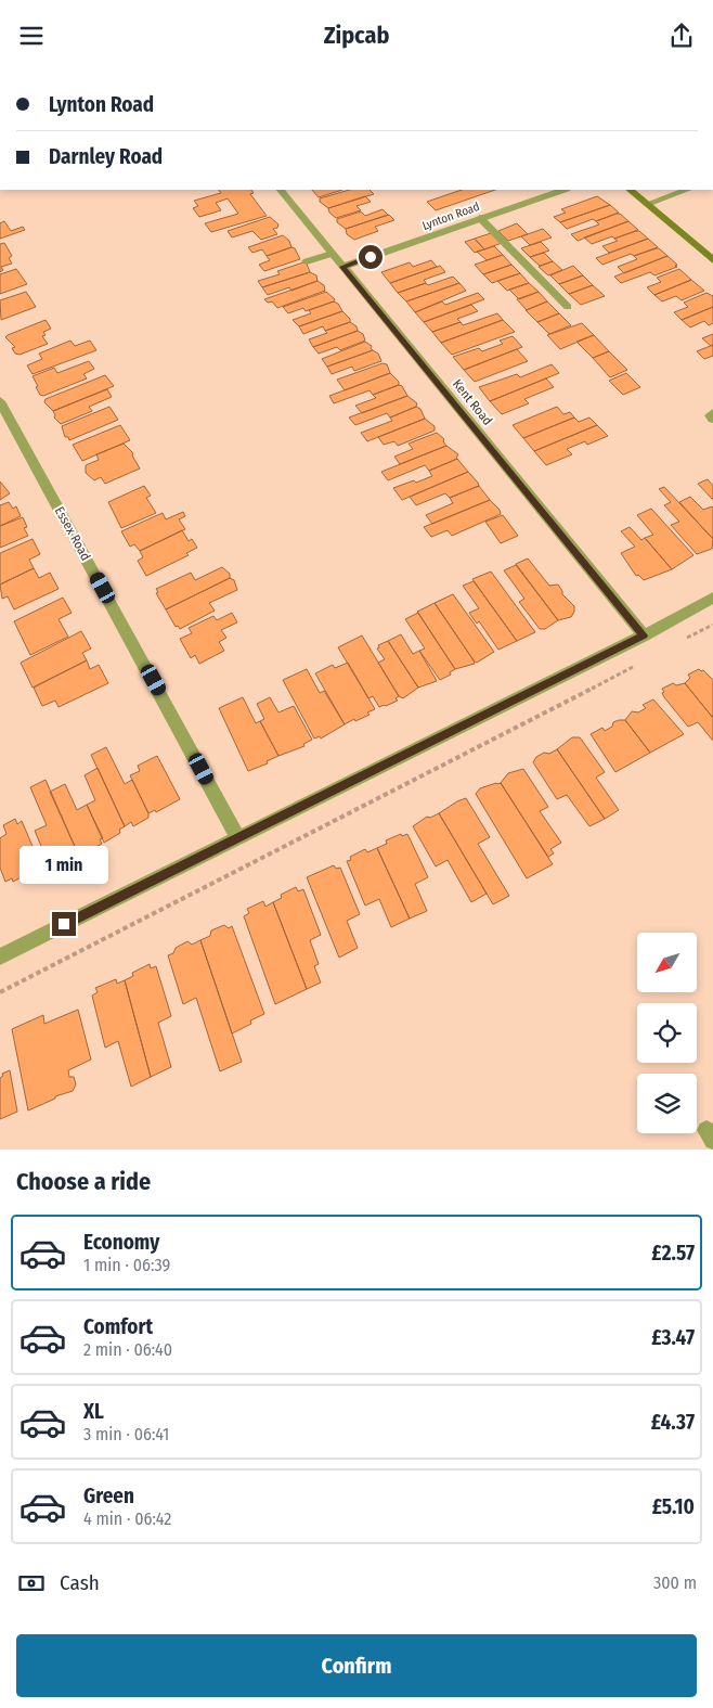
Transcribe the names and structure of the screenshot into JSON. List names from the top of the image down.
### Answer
{
  "streets": {
    "street": ["Lynton Road", "Kent Road", "Essex Road"]
  },
  "crossings": [
    ["Lynton Road", "Kent Road"]
  ],
  "north": "bottom left",
  "page": {
    "header": "Zipcab",
    "banner": ["Lynton Road", "Darnley Road"],
    "bubble": "1 min",
    "heading": "Choose a ride",
    "list": [
      {
        "name": "Economy",
        "note": "1 min · 06:39",
        "value": "£2.57"
      },
      {
        "name": "Comfort",
        "note": "2 min · 06:40",
        "value": "£3.47"
      },
      {
        "name": "XL",
        "note": "3 min · 06:41",
        "value": "£4.37"
      },
      {
        "name": "Green",
        "note": "4 min · 06:42",
        "value": "£5.10"
      }
    ],
    "pay": ["Cash", "300 m"],
    "buttons": "Confirm"
  }
}
